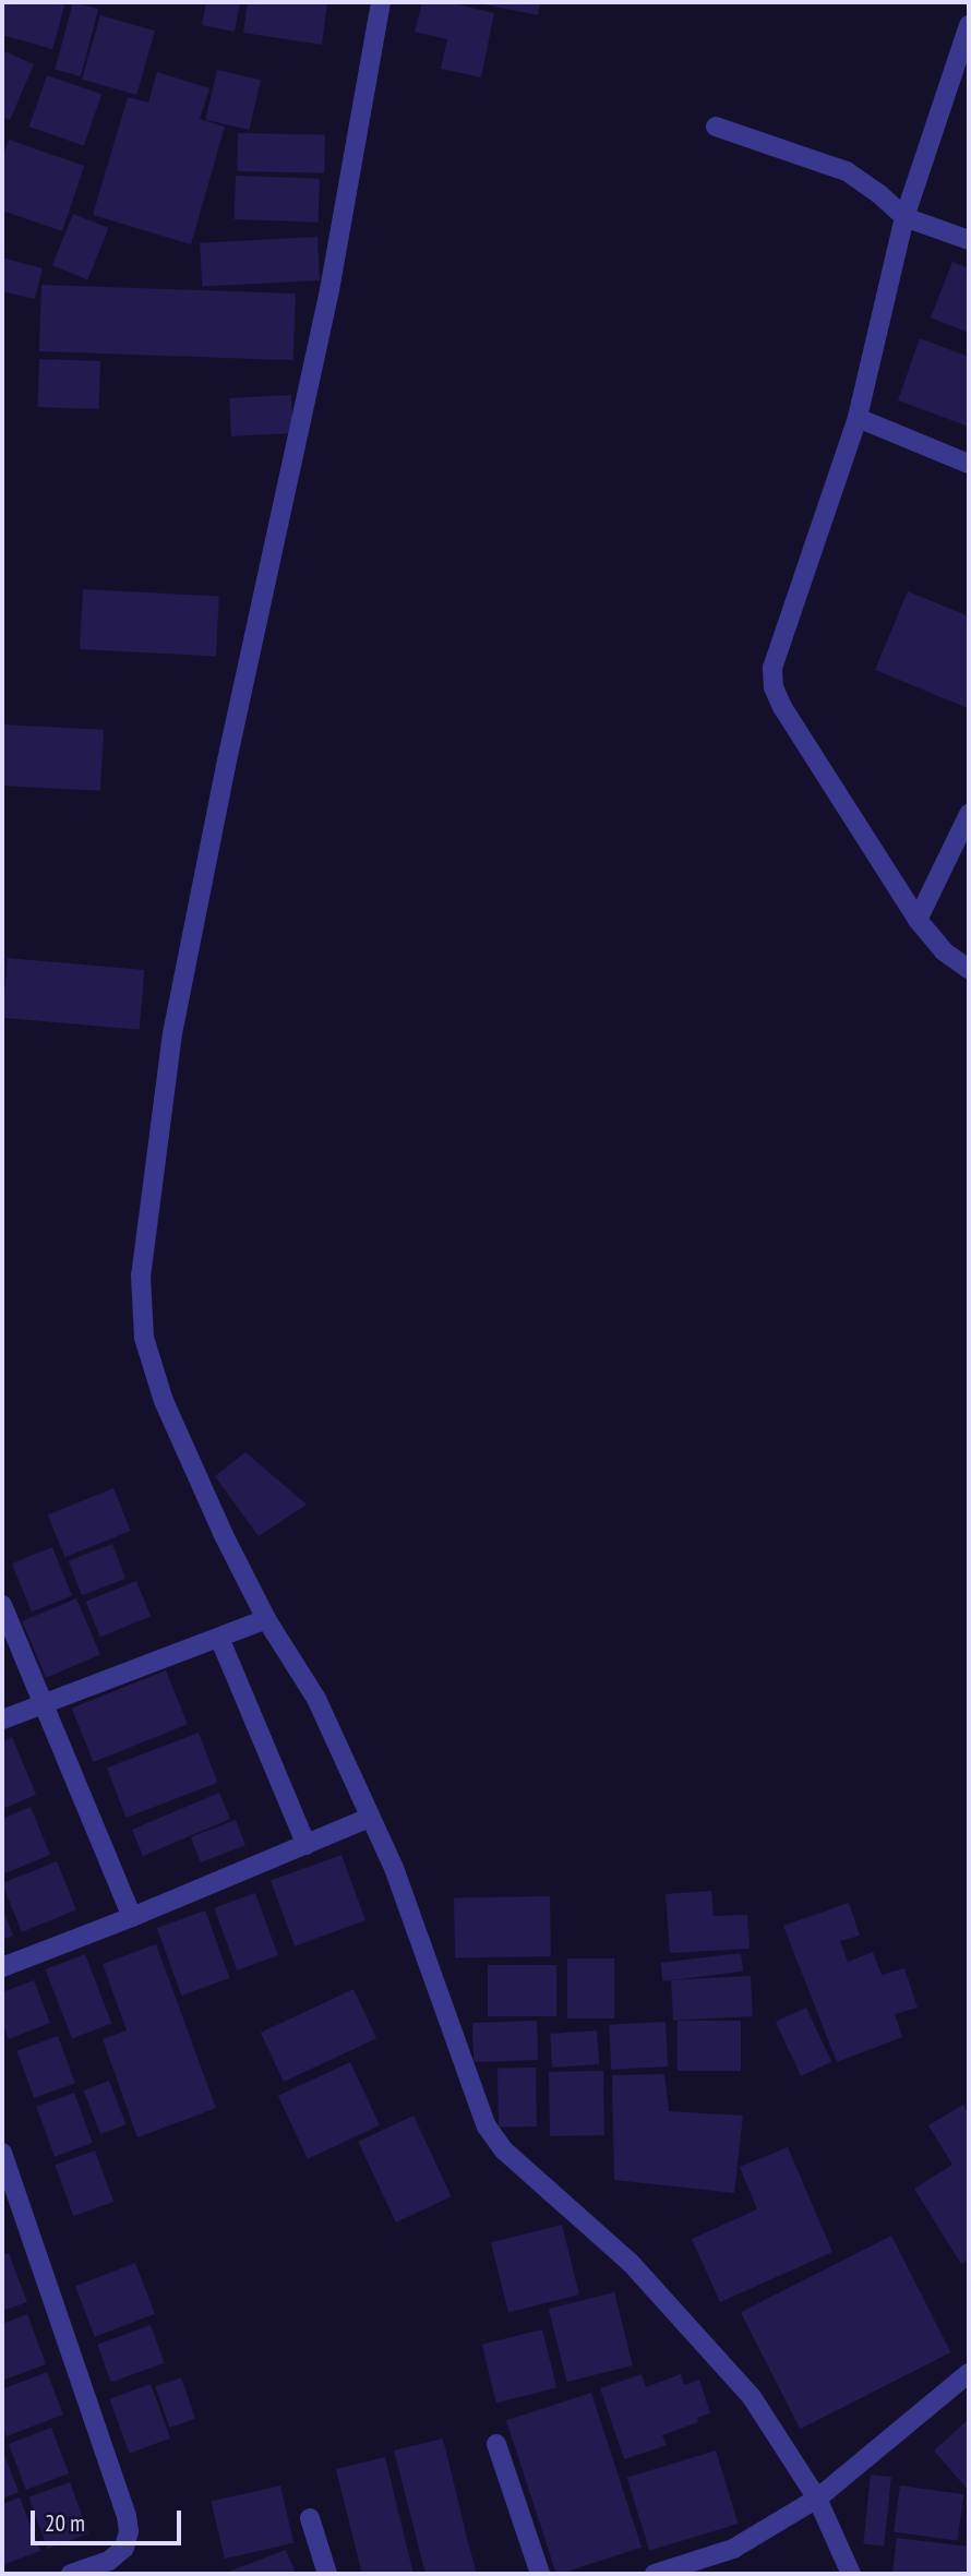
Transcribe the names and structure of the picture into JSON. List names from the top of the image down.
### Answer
{
  "scale_bar": "20 m"
}
